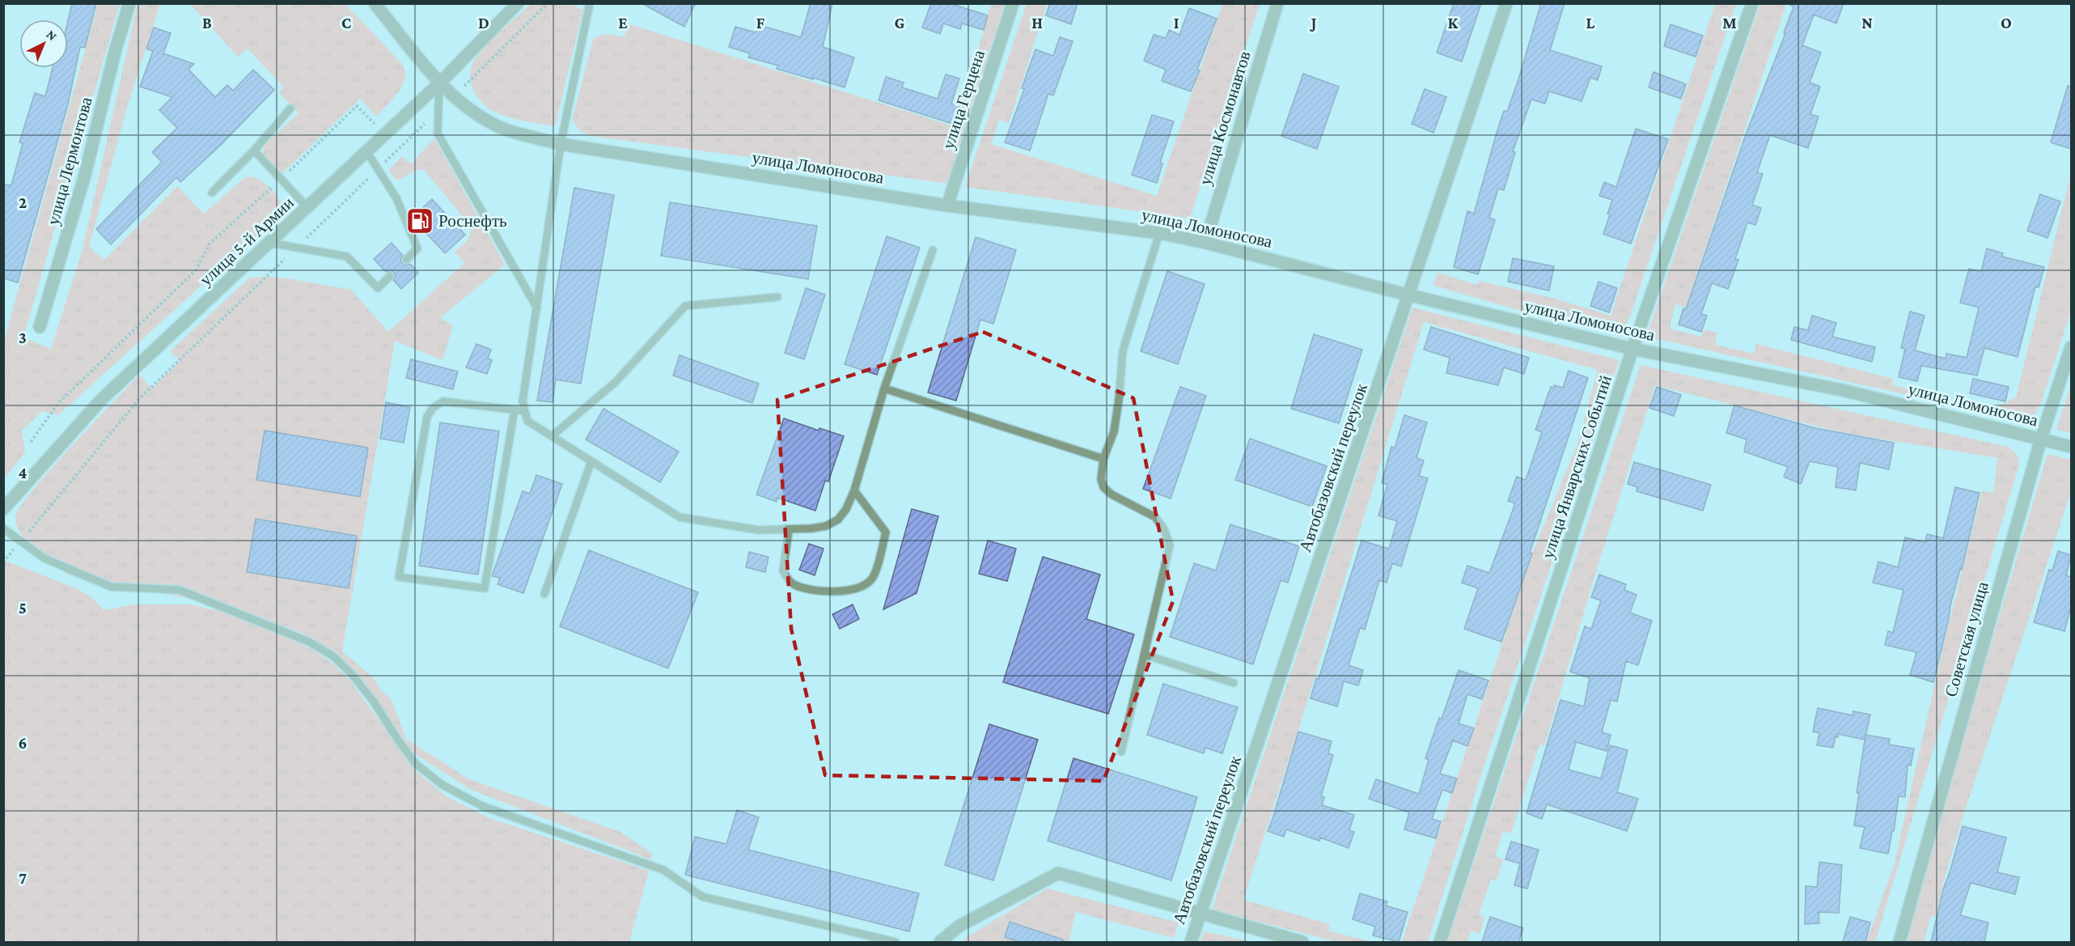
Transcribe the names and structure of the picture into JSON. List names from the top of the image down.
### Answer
{
  "streets": {
    "street": [
      "улица Герцена",
      "улица Космонавтов",
      "улица Лермонтова",
      "улица Ломоносова",
      "улица 5-й Армии",
      "улица Январских Событий",
      "Автобазовский переулок",
      "Советская улица"
    ]
  },
  "crossings": [
    ["улица Герцена", "улица Ломоносова"],
    ["улица Космонавтов", "улица Ломоносова"],
    ["улица Ломоносова", "улица 5-й Армии"],
    ["улица Ломоносова", "улица Январских Событий"],
    ["улица Ломоносова", "Автобазовский переулок"],
    ["улица Ломоносова", "Советская улица"]
  ],
  "places": {
    "fuel station": ["Роснефть"]
  },
  "north": "top right",
  "grid": {
    "columns": [
      "B",
      "C",
      "D",
      "E",
      "F",
      "G",
      "H",
      "I",
      "J",
      "K",
      "L",
      "M",
      "N",
      "O"
    ],
    "rows": [
      "2",
      "3",
      "4",
      "5",
      "6",
      "7"
    ]
  }
}
